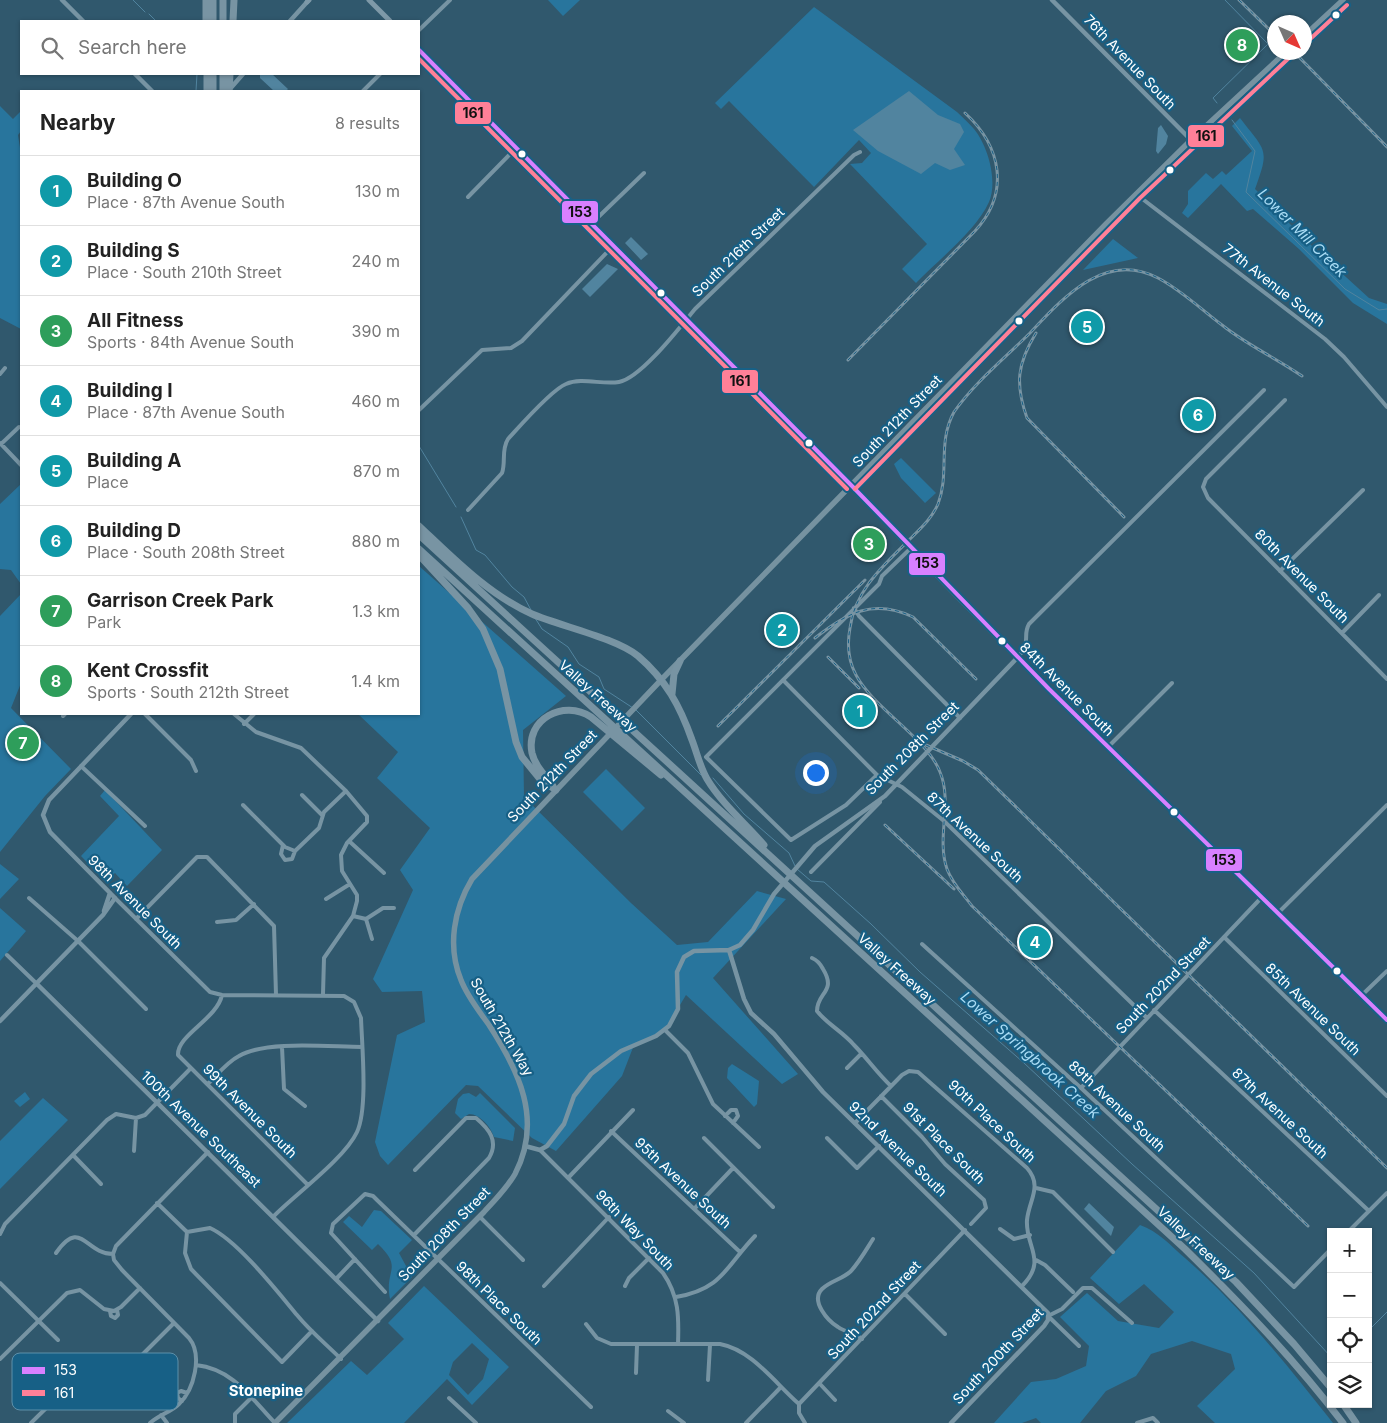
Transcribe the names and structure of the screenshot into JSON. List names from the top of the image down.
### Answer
{
  "streets": {
    "highway": ["Valley Freeway"],
    "main road": [
      "South 212th Street",
      "84th Avenue South",
      "South 208th Street",
      "South 212th Way"
    ],
    "street": [
      "76th Avenue South",
      "South 216th Street",
      "77th Avenue South",
      "80th Avenue South",
      "87th Avenue South",
      "98th Avenue South",
      "South 202nd Street",
      "85th Avenue South",
      "89th Avenue South",
      "99th Avenue South",
      "90th Place South",
      "100th Avenue Southeast",
      "91st Place South",
      "92nd Avenue South",
      "95th Avenue South",
      "96th Way South",
      "98th Place South",
      "South 200th Street"
    ]
  },
  "crossings": [
    ["76th Avenue South", "South 212th Street"],
    ["South 216th Street", "84th Avenue South"],
    ["77th Avenue South", "South 212th Street"],
    ["South 212th Street", "84th Avenue South"],
    ["South 212th Street", "South 212th Way"],
    ["84th Avenue South", "South 208th Street"],
    ["84th Avenue South", "South 202nd Street"],
    ["South 208th Street", "87th Avenue South"],
    ["South 208th Street", "South 212th Way"],
    ["South 208th Street", "100th Avenue Southeast"],
    ["South 208th Street", "92nd Avenue South"],
    ["South 208th Street", "98th Place South"],
    ["87th Avenue South", "South 202nd Street"],
    ["98th Avenue South", "99th Avenue South"],
    ["South 202nd Street", "85th Avenue South"],
    ["South 202nd Street", "89th Avenue South"],
    ["South 202nd Street", "92nd Avenue South"],
    ["92nd Avenue South", "South 200th Street"]
  ],
  "districts": ["Stonepine"],
  "water": ["Lower Mill Creek", "Lower Springbrook Creek"],
  "lines": ["transit line 161", "transit line 153"],
  "legend": ["153", "161"],
  "north": "bottom right",
  "page": {
    "search": "Search here",
    "pins": [
      "8",
      "5",
      "6",
      "3",
      "2",
      "1",
      "7",
      "4"
    ],
    "heading": ["Nearby", "8 results"],
    "list": [
      {
        "mark": "1",
        "name": "Building O",
        "note": "Place · 87th Avenue South",
        "value": "130 m"
      },
      {
        "mark": "2",
        "name": "Building S",
        "note": "Place · South 210th Street",
        "value": "240 m"
      },
      {
        "mark": "3",
        "name": "All Fitness",
        "note": "Sports · 84th Avenue South",
        "value": "390 m"
      },
      {
        "mark": "4",
        "name": "Building I",
        "note": "Place · 87th Avenue South",
        "value": "460 m"
      },
      {
        "mark": "5",
        "name": "Building A",
        "note": "Place",
        "value": "870 m"
      },
      {
        "mark": "6",
        "name": "Building D",
        "note": "Place · South 208th Street",
        "value": "880 m"
      },
      {
        "mark": "7",
        "name": "Garrison Creek Park",
        "note": "Park",
        "value": "1.3 km"
      },
      {
        "mark": "8",
        "name": "Kent Crossfit",
        "note": "Sports · South 212th Street",
        "value": "1.4 km"
      }
    ],
    "map_buttons": ["+", "−"]
  }
}
